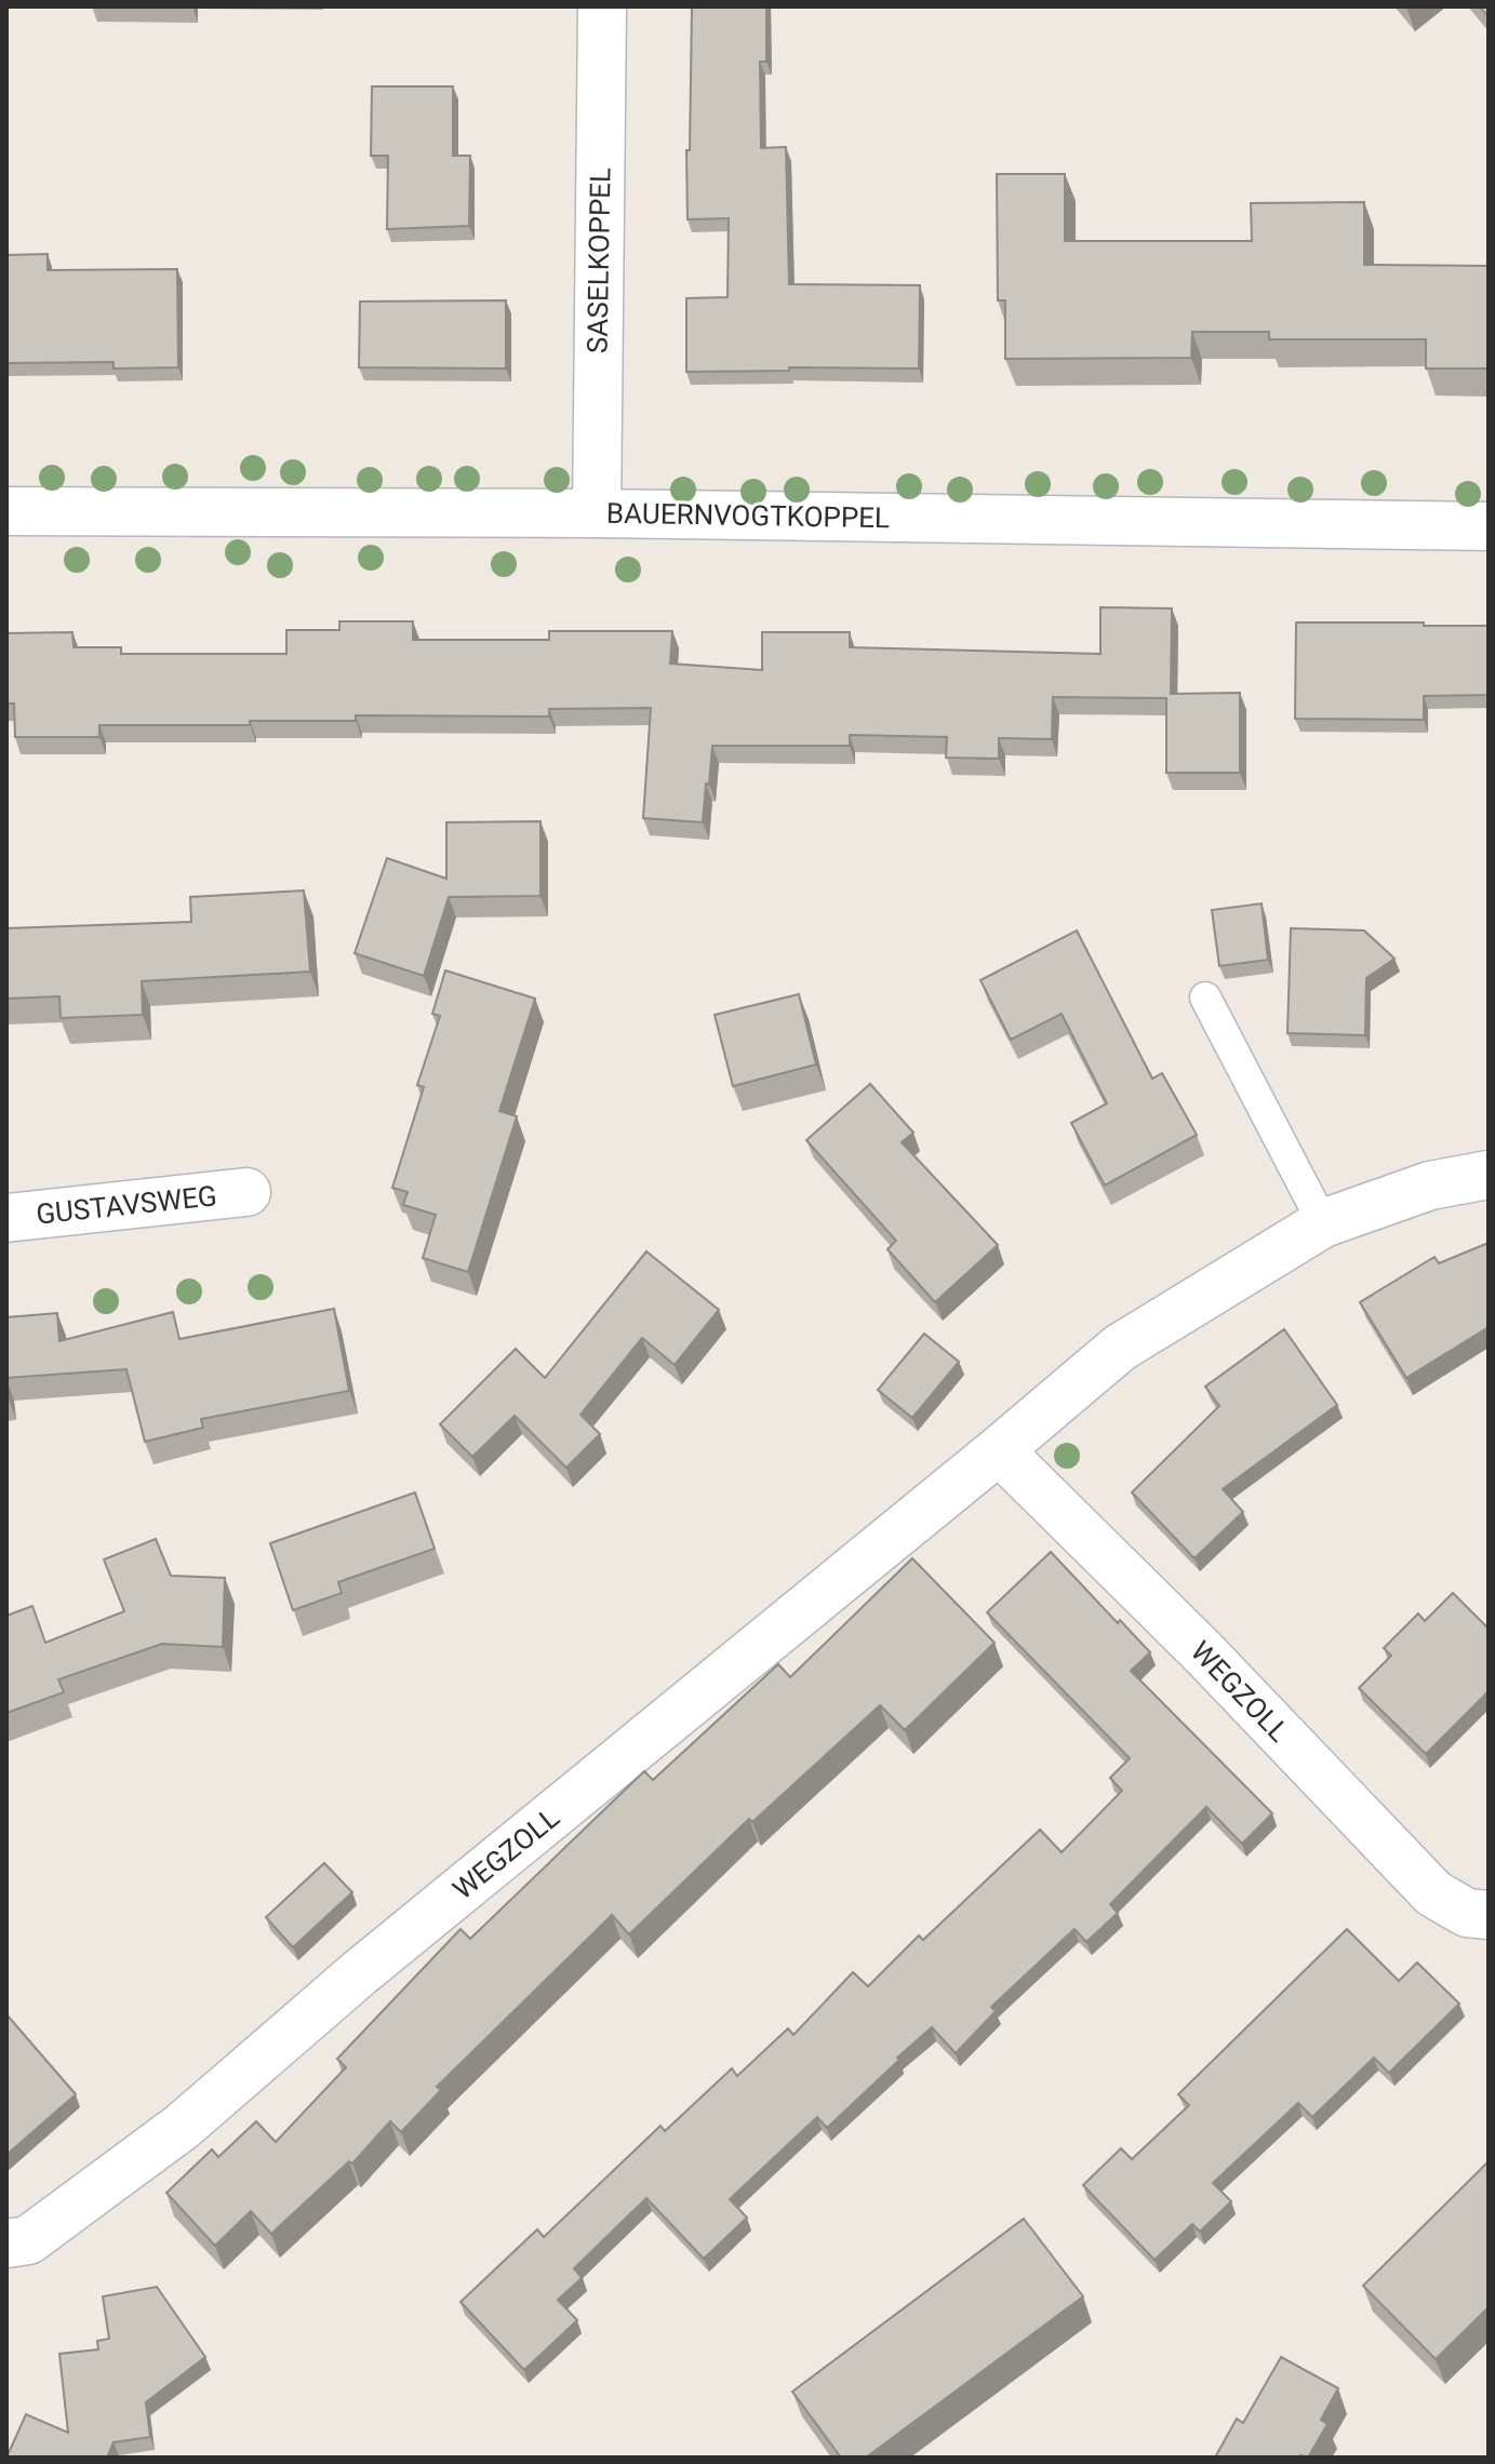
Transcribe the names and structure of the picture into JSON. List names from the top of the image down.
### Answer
{
  "streets": {
    "street": [
      "SASELKOPPEL",
      "BAUERNVOGTKOPPEL",
      "GUSTAVSWEG",
      "WEGZOLL"
    ]
  },
  "crossings": [
    ["SASELKOPPEL", "BAUERNVOGTKOPPEL"]
  ]
}
